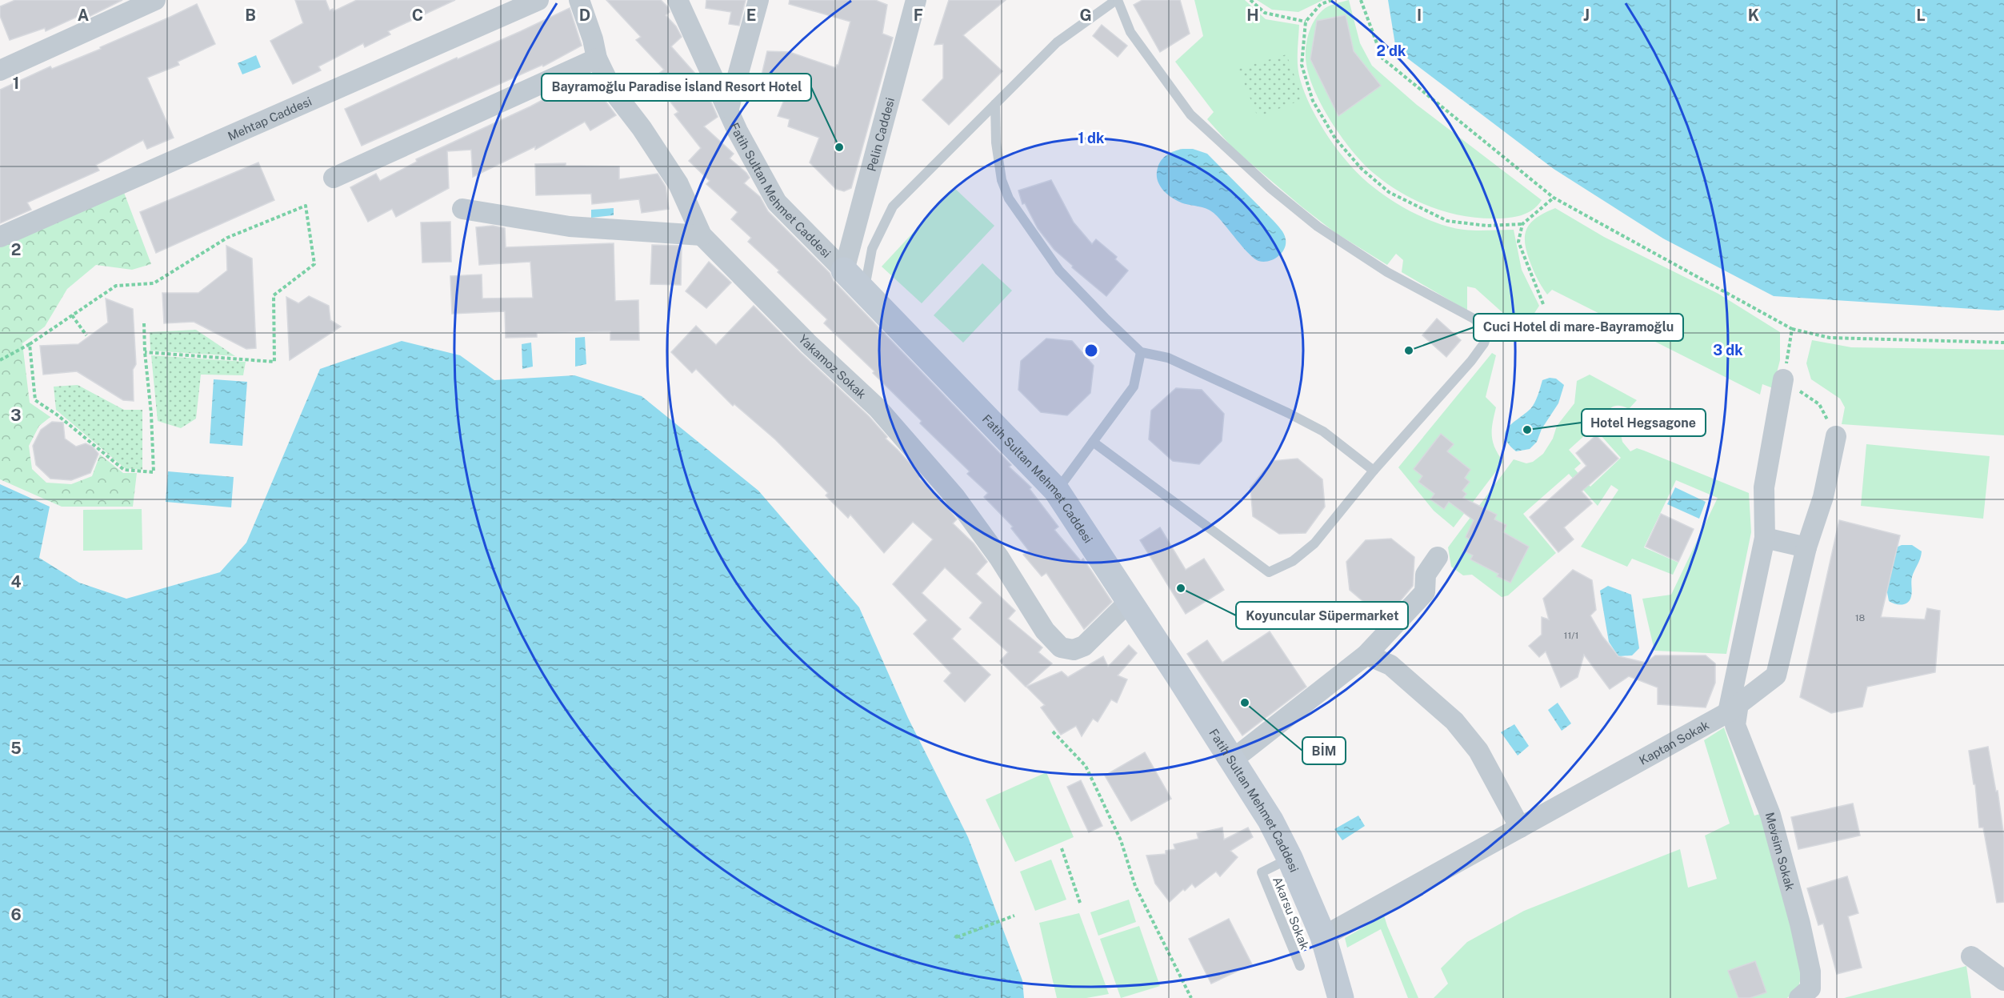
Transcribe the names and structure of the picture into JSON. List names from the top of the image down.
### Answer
{
  "streets": {
    "street": [
      "Mehtap Caddesi",
      "Pelin Caddesi",
      "Fatih Sultan Mehmet Caddesi",
      "Yakamoz Sokak",
      "Kaptan Sokak",
      "Mevsim Sokak"
    ],
    "lane": ["Akarsu Sokak"]
  },
  "crossings": [
    ["Pelin Caddesi", "Fatih Sultan Mehmet Caddesi"],
    ["Fatih Sultan Mehmet Caddesi", "Yakamoz Sokak"],
    ["Fatih Sultan Mehmet Caddesi", "Kaptan Sokak"],
    ["Fatih Sultan Mehmet Caddesi", "Akarsu Sokak"],
    ["Kaptan Sokak", "Mevsim Sokak"]
  ],
  "places": [
    "Bayramoğlu Paradise İsland Resort Hotel",
    "Cuci Hotel di mare-Bayramoğlu",
    "Hotel Hegsagone",
    "Koyuncular Süpermarket",
    "BİM"
  ],
  "house_numbers": ["18", "11/1"],
  "grid": {
    "columns": [
      "A",
      "B",
      "C",
      "D",
      "E",
      "F",
      "G",
      "H",
      "I",
      "J",
      "K",
      "L"
    ],
    "rows": [
      "1",
      "2",
      "3",
      "4",
      "5",
      "6"
    ]
  },
  "rings": ["2 dk", "1 dk", "3 dk"]
}
